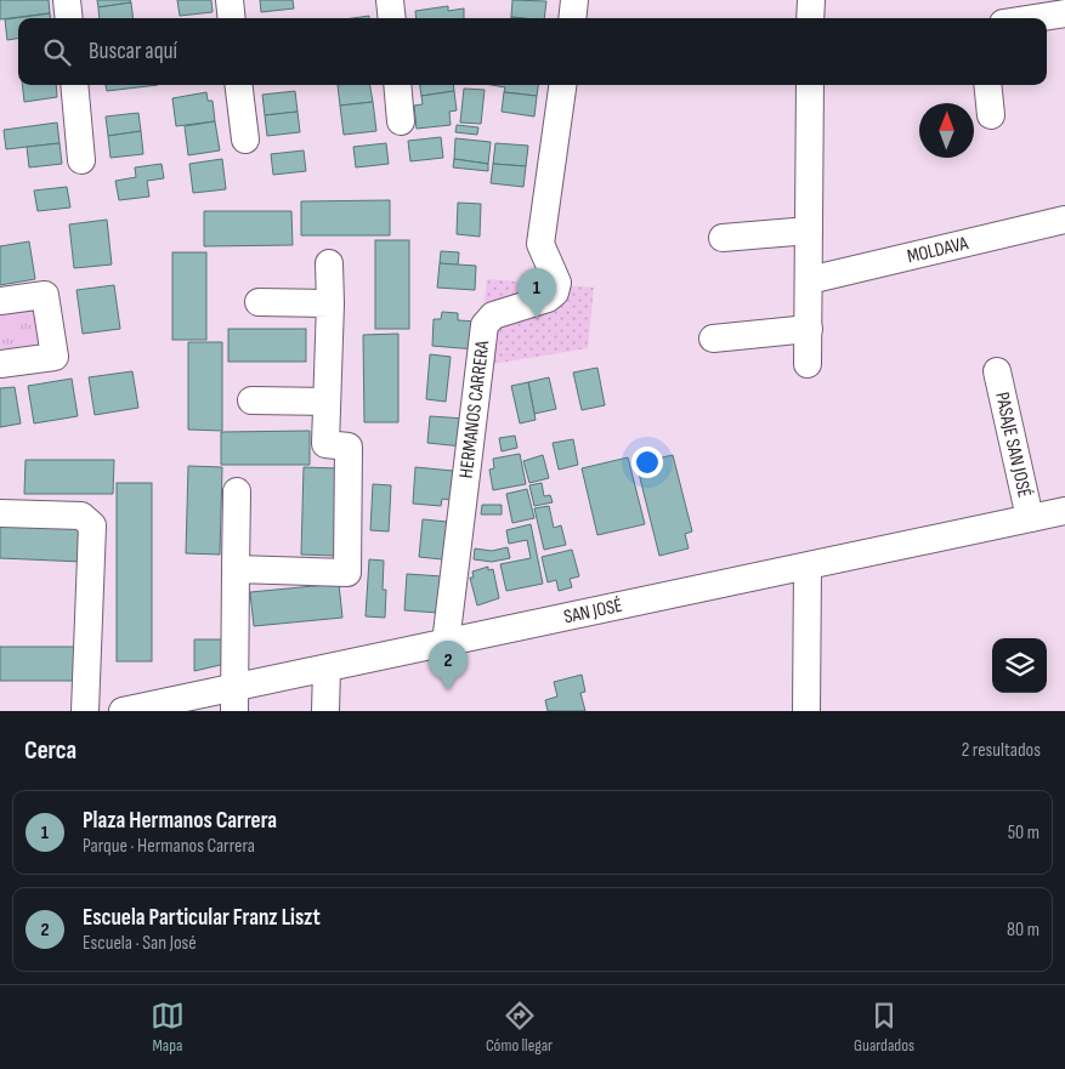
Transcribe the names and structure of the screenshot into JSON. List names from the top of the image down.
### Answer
{
  "streets": {
    "street": [
      "MOLDAVA",
      "HERMANOS CARRERA",
      "PASAJE SAN JOSÉ",
      "SAN JOSÉ"
    ]
  },
  "crossings": [
    ["HERMANOS CARRERA", "SAN JOSÉ"],
    ["PASAJE SAN JOSÉ", "SAN JOSÉ"]
  ],
  "north": "top",
  "page": {
    "search": "Buscar aquí",
    "pins": ["1", "2"],
    "heading": ["Cerca", "2 resultados"],
    "list": [
      {
        "mark": "1",
        "name": "Plaza Hermanos Carrera",
        "note": "Parque · Hermanos Carrera",
        "value": "50 m"
      },
      {
        "mark": "2",
        "name": "Escuela Particular Franz Liszt",
        "note": "Escuela · San José",
        "value": "80 m"
      }
    ],
    "nav": ["Mapa", "Cómo llegar", "Guardados"]
  }
}
